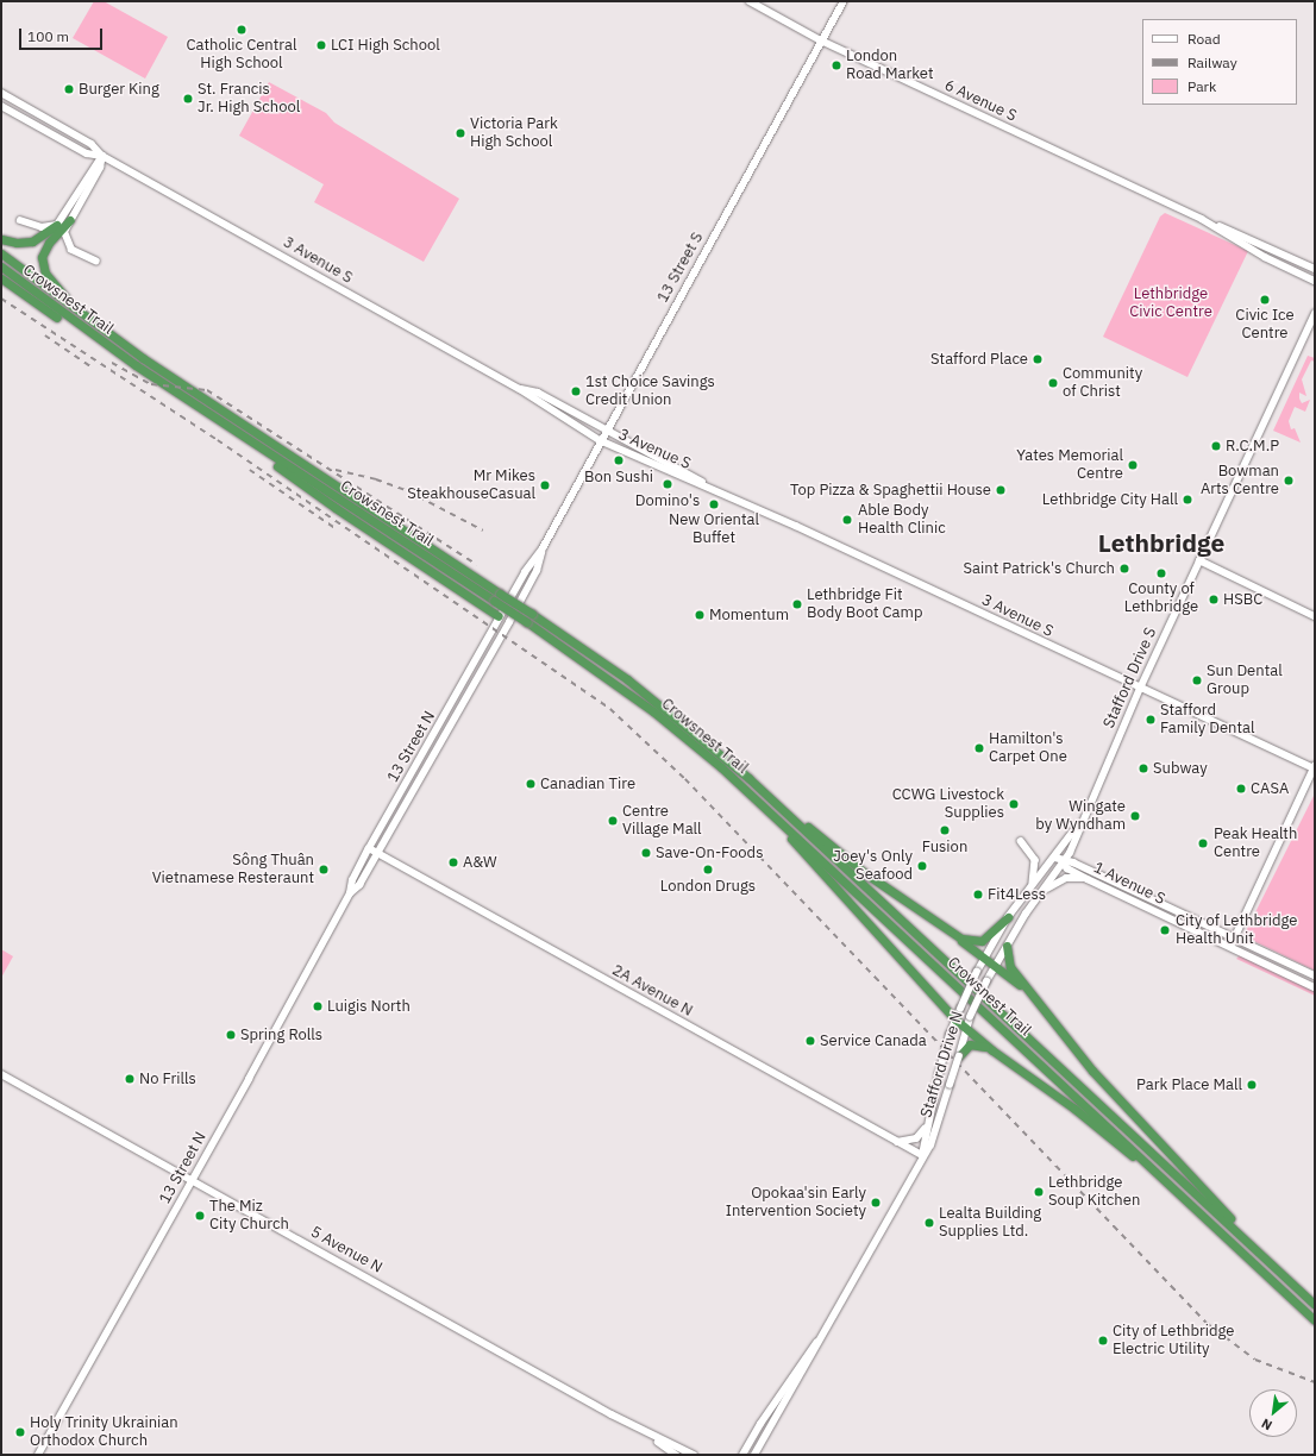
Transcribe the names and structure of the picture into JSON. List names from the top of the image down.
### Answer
{
  "streets": {
    "highway": ["Crowsnest Trail"],
    "main road": [
      "6 Avenue S",
      "3 Avenue S",
      "13 Street S",
      "Stafford Drive S",
      "13 Street N",
      "1 Avenue S",
      "2A Avenue N",
      "Stafford Drive N",
      "5 Avenue N"
    ]
  },
  "crossings": [
    ["6 Avenue S", "13 Street S"],
    ["3 Avenue S", "13 Street S"],
    ["3 Avenue S", "Stafford Drive S"],
    ["13 Street S", "13 Street N"],
    ["Stafford Drive S", "1 Avenue S"],
    ["Stafford Drive S", "Stafford Drive N"],
    ["13 Street N", "2A Avenue N"],
    ["13 Street N", "5 Avenue N"],
    ["1 Avenue S", "Stafford Drive N"],
    ["2A Avenue N", "Stafford Drive N"]
  ],
  "districts": ["Lethbridge"],
  "parks": ["Lethbridge Civic Centre"],
  "places": [
    "Catholic Central High School",
    "LCI High School",
    "London Road Market",
    "Burger King",
    "St. Francis Jr. High School",
    "Victoria Park High School",
    "Civic Ice Centre",
    "Stafford Place",
    "Community of Christ",
    "1st Choice Savings Credit Union",
    "R.C.M.P",
    "Bon Sushi",
    "Yates Memorial Centre",
    "Bowman Arts Centre",
    "Domino's",
    "Mr Mikes SteakhouseCasual",
    "Top Pizza & Spaghettii House",
    "Lethbridge City Hall",
    "New Oriental Buffet",
    "Able Body Health Clinic",
    "Saint Patrick's Church",
    "County of Lethbridge",
    "HSBC",
    "Lethbridge Fit Body Boot Camp",
    "Momentum",
    "Sun Dental Group",
    "Stafford Family Dental",
    "Hamilton's Carpet One",
    "Subway",
    "Canadian Tire",
    "CASA",
    "CCWG Livestock Supplies",
    "Wingate by Wyndham",
    "Centre Village Mall",
    "Fusion",
    "Peak Health Centre",
    "Save-On-Foods",
    "A&W",
    "Joey's Only Seafood",
    "Sông Thuân Vietnamese Resteraunt",
    "London Drugs",
    "Fit4Less",
    "City of Lethbridge Health Unit",
    "Luigis North",
    "Spring Rolls",
    "Service Canada",
    "No Frills",
    "Park Place Mall",
    "Lethbridge Soup Kitchen",
    "Opokaa'sin Early Intervention Society",
    "The Miz City Church",
    "Lealta Building Supplies Ltd.",
    "City of Lethbridge Electric Utility",
    "Holy Trinity Ukrainian Orthodox Church"
  ],
  "legend": ["Road", "Railway", "Park"],
  "scale_bar": "100 m",
  "north": "bottom left"
}
